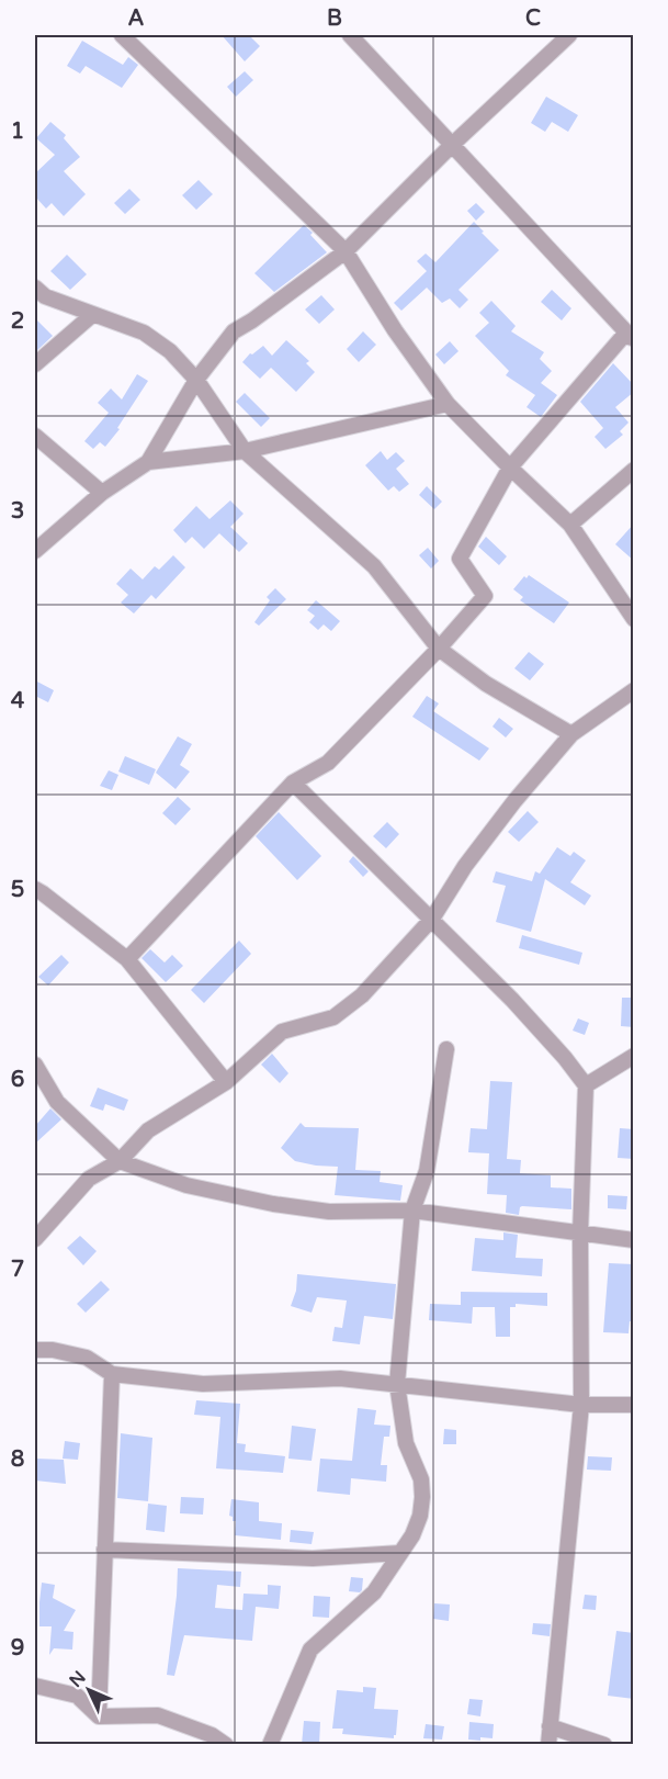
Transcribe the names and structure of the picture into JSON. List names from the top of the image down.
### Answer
{
  "north": "top left",
  "grid": {
    "columns": ["A", "B", "C"],
    "rows": [
      "1",
      "2",
      "3",
      "4",
      "5",
      "6",
      "7",
      "8",
      "9"
    ]
  }
}
